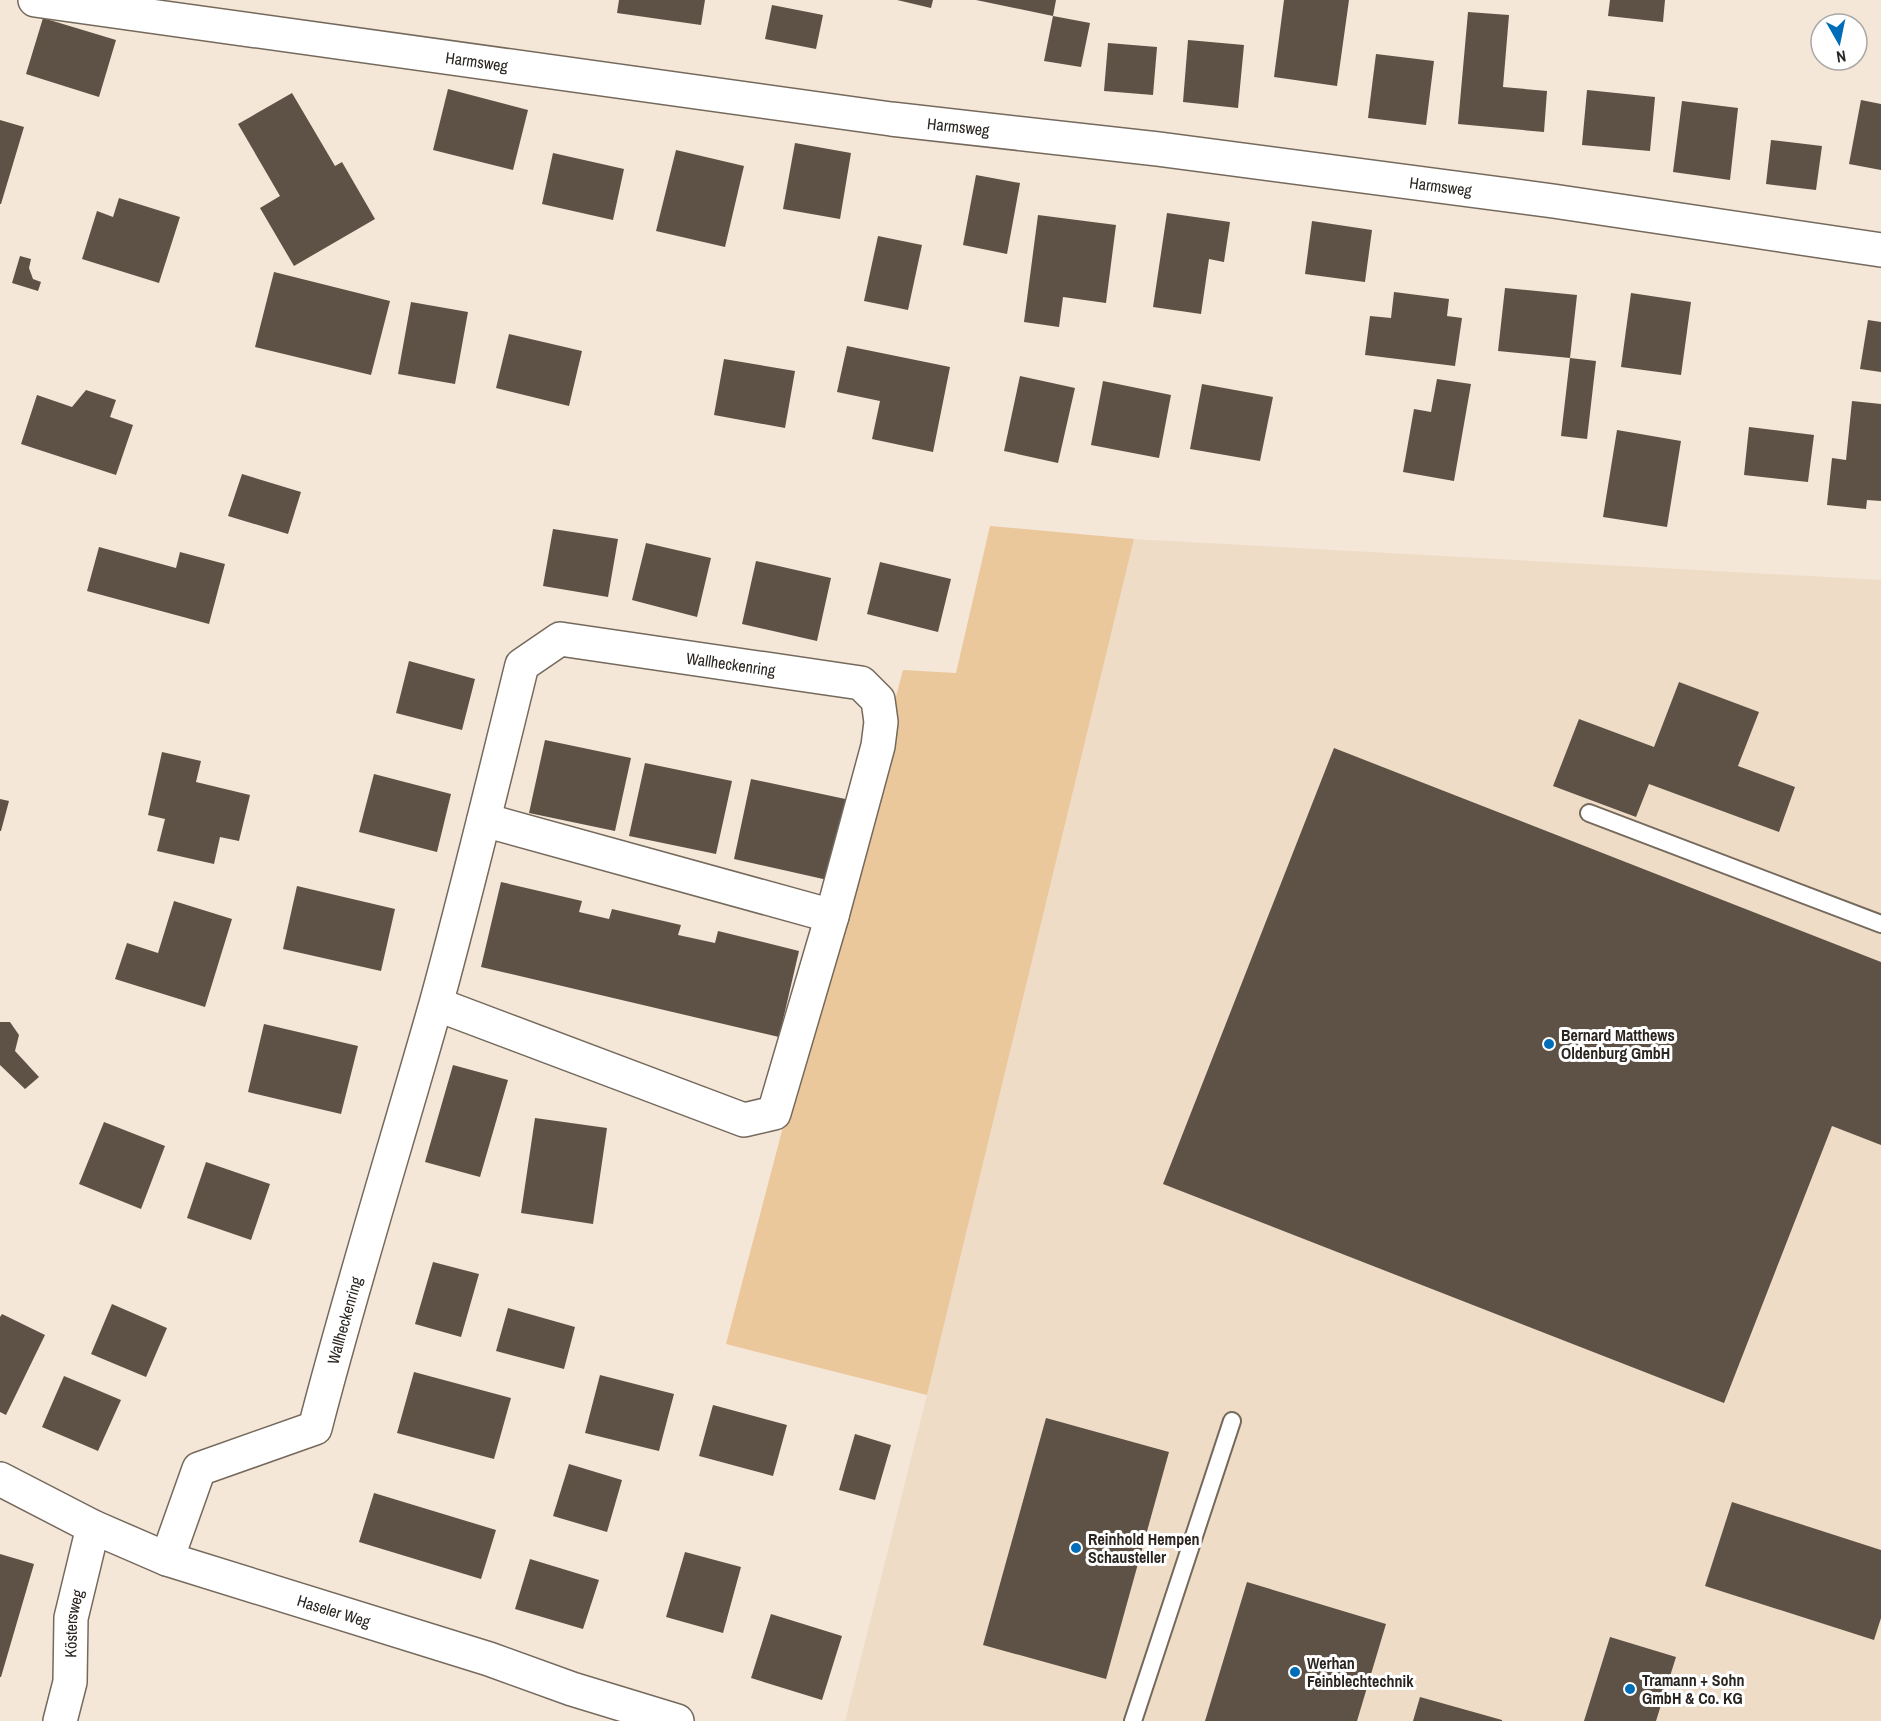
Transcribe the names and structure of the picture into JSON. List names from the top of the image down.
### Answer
{
  "streets": {
    "street": [
      "Harmsweg",
      "Wallheckenring",
      "Haseler Weg",
      "Köstersweg"
    ]
  },
  "crossings": [
    ["Wallheckenring", "Haseler Weg"],
    ["Haseler Weg", "Köstersweg"]
  ],
  "places": [
    "Bernard Matthews Oldenburg GmbH",
    "Reinhold Hempen Schausteller",
    "Werhan Feinblechtechnik",
    "Tramann + Sohn GmbH & Co. KG"
  ],
  "north": "bottom"
}
